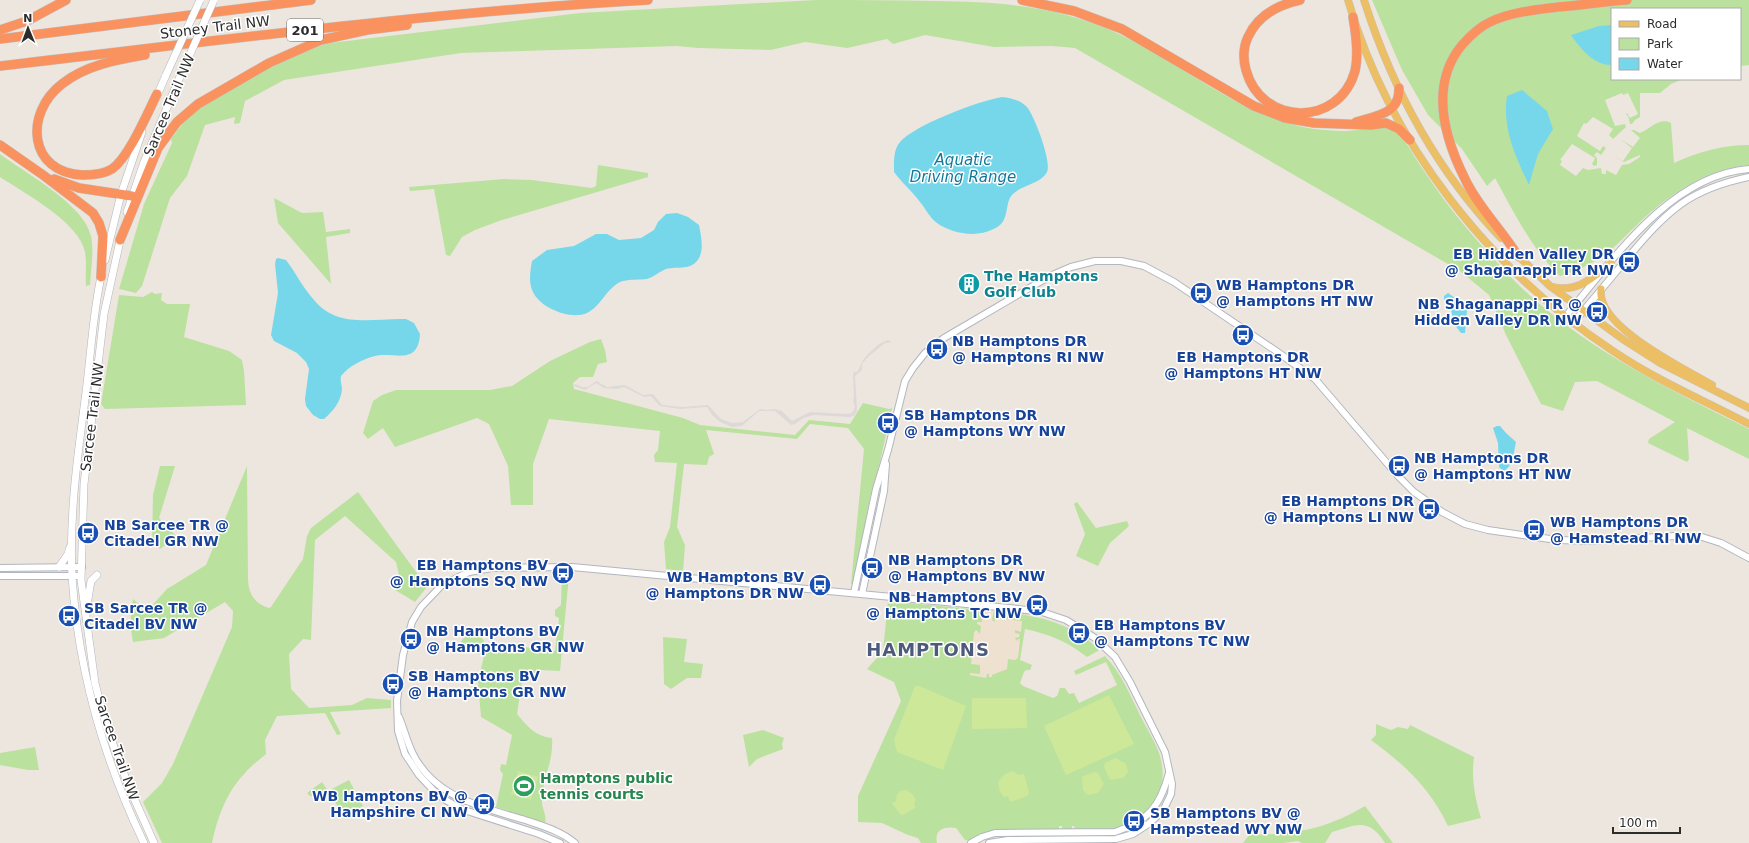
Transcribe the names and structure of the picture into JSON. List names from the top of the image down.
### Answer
{
  "streets": {
    "highway": ["Stoney Trail NW", "201"],
    "main road": ["Sarcee Trail NW"]
  },
  "districts": ["HAMPTONS"],
  "water": ["Aquatic Driving Range"],
  "places": {
    "bus stop": [
      "EB Hidden Valley DR @ Shaganappi TR NW",
      "WB Hamptons DR @ Hamptons HT NW",
      "NB Shaganappi TR @ Hidden Valley DR NW",
      "EB Hamptons DR @ Hamptons HT NW",
      "NB Hamptons DR @ Hamptons RI NW",
      "SB Hamptons DR @ Hamptons WY NW",
      "NB Hamptons DR @ Hamptons HT NW",
      "EB Hamptons DR @ Hamptons LI NW",
      "WB Hamptons DR @ Hamstead RI NW",
      "NB Sarcee TR @ Citadel GR NW",
      "NB Hamptons DR @ Hamptons BV NW",
      "EB Hamptons BV @ Hamptons SQ NW",
      "WB Hamptons BV @ Hamptons DR NW",
      "NB Hamptons BV @ Hamptons TC NW",
      "SB Sarcee TR @ Citadel BV NW",
      "EB Hamptons BV @ Hamptons TC NW",
      "NB Hamptons BV @ Hamptons GR NW",
      "SB Hamptons BV @ Hamptons GR NW",
      "WB Hamptons BV @ Hampshire CI NW",
      "SB Hamptons BV @ Hampstead WY NW"
    ],
    "building": ["The Hamptons Golf Club"],
    "sports": ["Hamptons public tennis courts"]
  },
  "legend": ["Road", "Park", "Water"],
  "scale_bar": "100 m",
  "north": "top"
}
